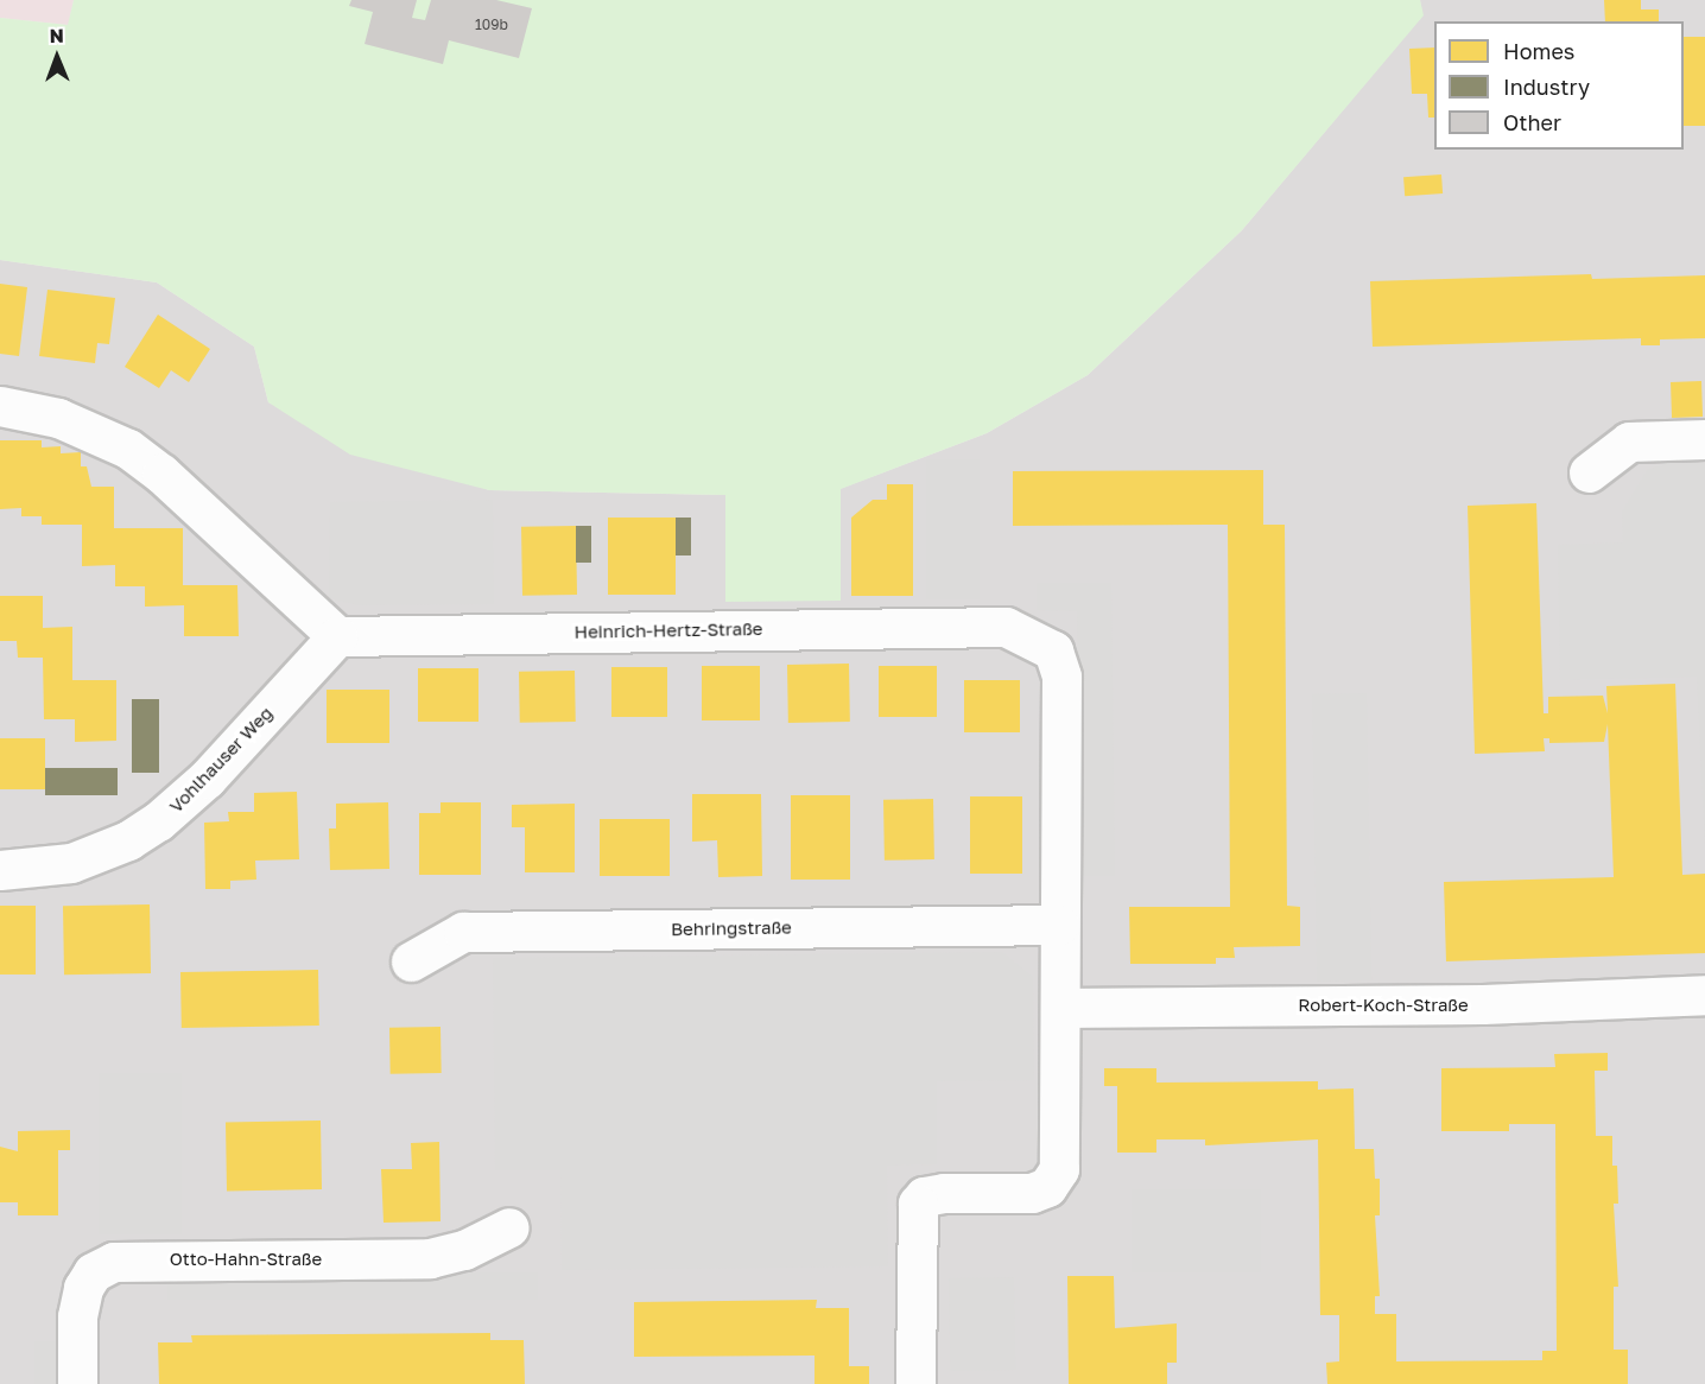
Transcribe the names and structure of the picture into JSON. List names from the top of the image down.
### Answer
{
  "streets": {
    "street": [
      "Heinrich-Hertz-Straße",
      "Vohlhauser Weg",
      "Behringstraße",
      "Robert-Koch-Straße",
      "Otto-Hahn-Straße"
    ]
  },
  "crossings": [
    ["Heinrich-Hertz-Straße", "Vohlhauser Weg"],
    ["Heinrich-Hertz-Straße", "Behringstraße"],
    ["Heinrich-Hertz-Straße", "Robert-Koch-Straße"]
  ],
  "house_numbers": ["109b"],
  "legend": ["Homes", "Industry", "Other"],
  "north": "top"
}
